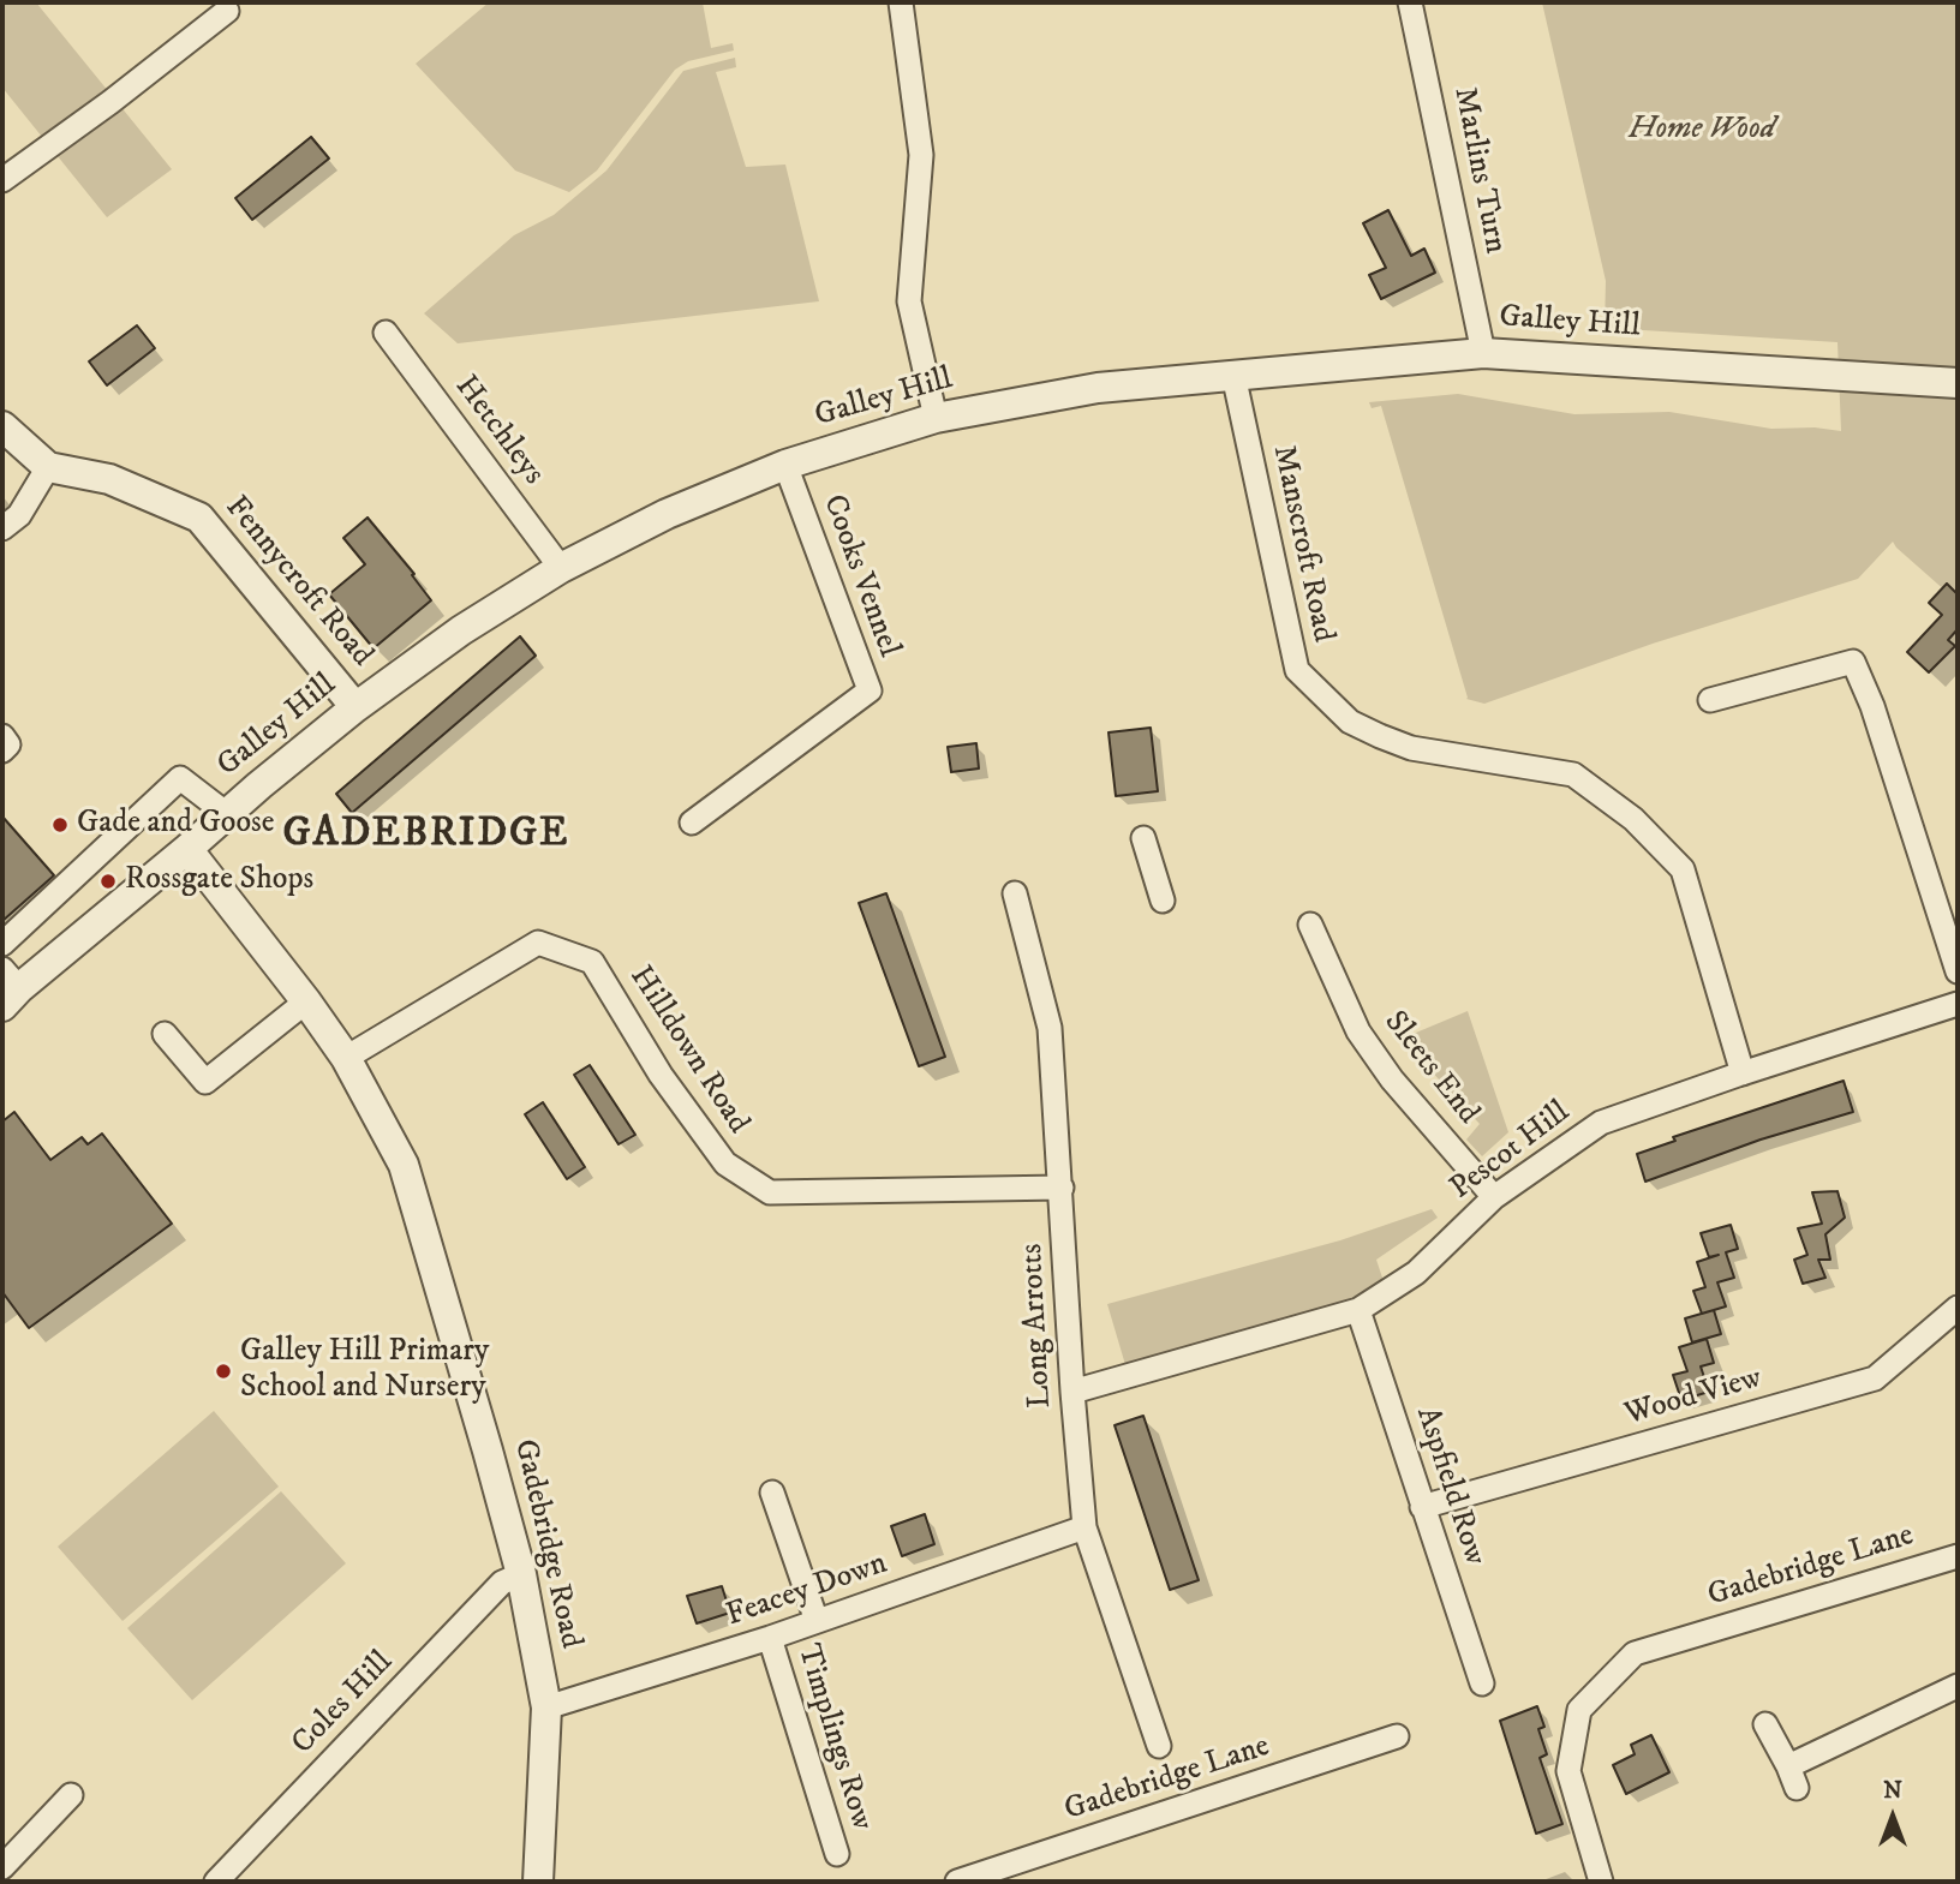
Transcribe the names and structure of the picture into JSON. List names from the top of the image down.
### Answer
{
  "streets": {
    "street": [
      "Marlins Turn",
      "Galley Hill",
      "Hetchleys",
      "Manscroft Road",
      "Cooks Vennel",
      "Fennycroft Road",
      "Hilldown Road",
      "Sleets End",
      "Pescot Hill",
      "Long Arrotts",
      "Wood View",
      "Aspfield Row",
      "Gadebridge Road",
      "Gadebridge Lane",
      "Feacey Down",
      "Coles Hill",
      "Timplings Row"
    ]
  },
  "crossings": [
    ["Marlins Turn", "Galley Hill"],
    ["Galley Hill", "Hetchleys"],
    ["Galley Hill", "Manscroft Road"],
    ["Galley Hill", "Cooks Vennel"],
    ["Galley Hill", "Fennycroft Road"],
    ["Galley Hill", "Gadebridge Road"],
    ["Manscroft Road", "Pescot Hill"],
    ["Hilldown Road", "Long Arrotts"],
    ["Hilldown Road", "Gadebridge Road"],
    ["Sleets End", "Pescot Hill"],
    ["Pescot Hill", "Long Arrotts"],
    ["Pescot Hill", "Aspfield Row"],
    ["Long Arrotts", "Feacey Down"],
    ["Wood View", "Aspfield Row"],
    ["Gadebridge Road", "Feacey Down"],
    ["Gadebridge Road", "Coles Hill"],
    ["Feacey Down", "Timplings Row"]
  ],
  "districts": ["GADEBRIDGE"],
  "parks": ["Home Wood"],
  "places": ["Gade and Goose", "Rossgate Shops", "Galley Hill Primary School and Nursery"],
  "north": "top"
}
